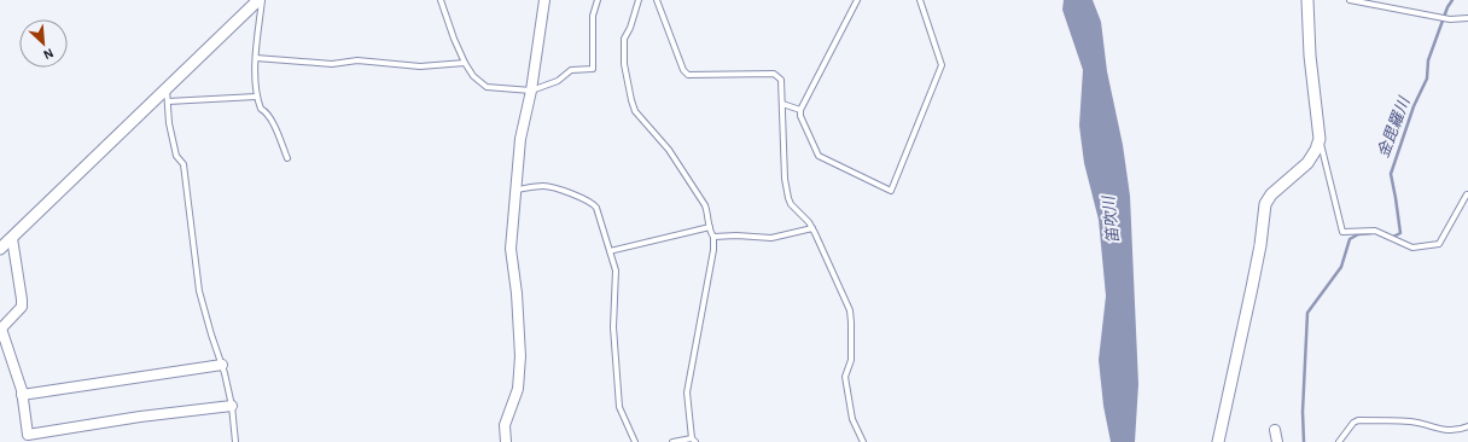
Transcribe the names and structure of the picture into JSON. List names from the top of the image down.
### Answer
{
  "water": ["金毘羅川", "笛吹川"],
  "north": "bottom right"
}
